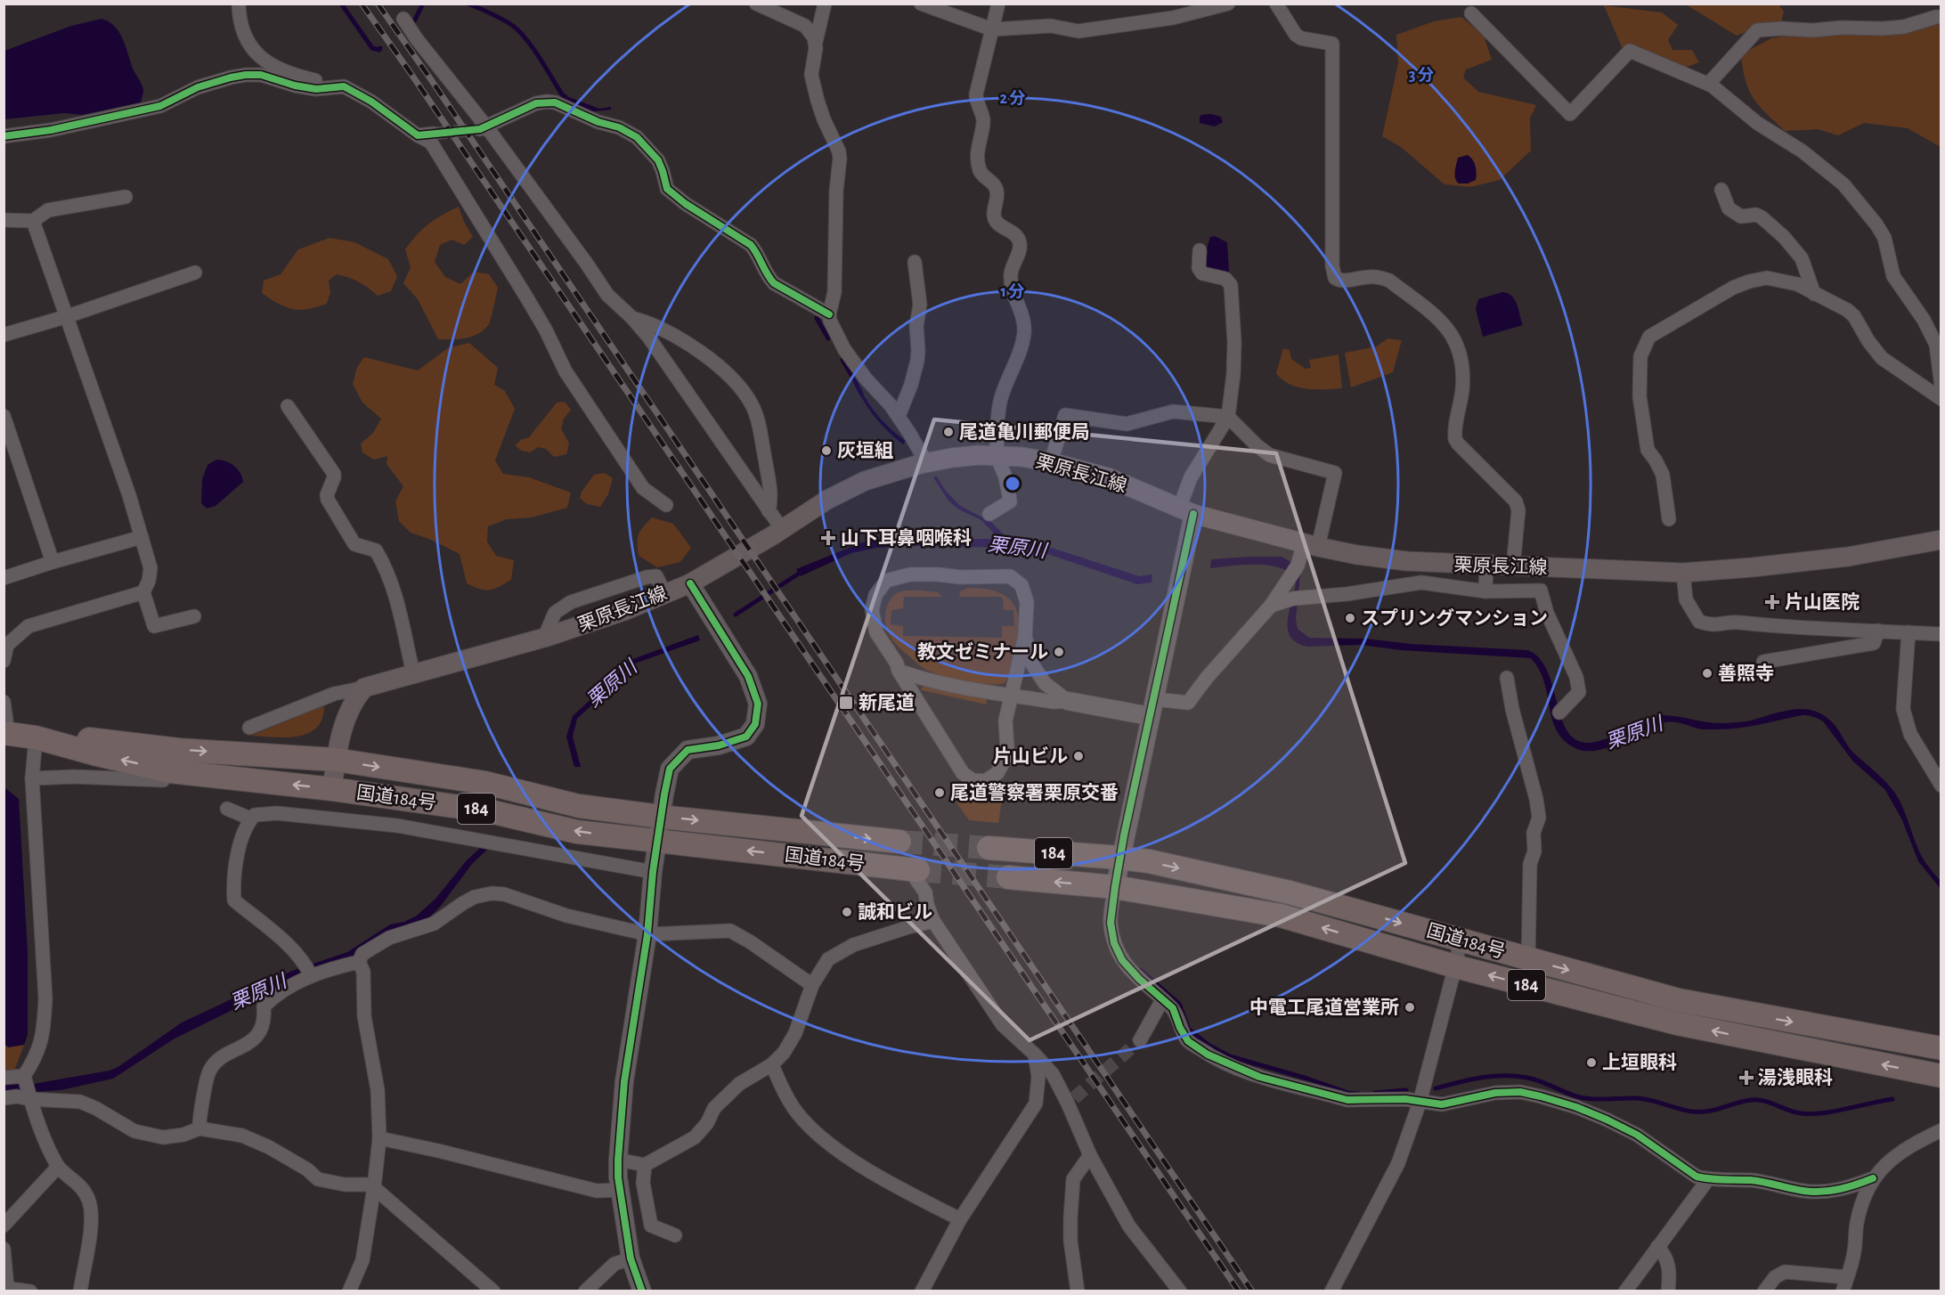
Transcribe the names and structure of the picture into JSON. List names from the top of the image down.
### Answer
{
  "streets": {
    "highway": ["国道184号", "184"],
    "main road": ["栗原長江線"]
  },
  "water": ["栗原川"],
  "places": {
    "other": [
      "尾道亀川郵便局",
      "灰垣組",
      "スプリングマンション",
      "教文ゼミナール",
      "善照寺",
      "片山ビル",
      "尾道警察署栗原交番",
      "誠和ビル",
      "中電工尾道営業所",
      "上垣眼科"
    ],
    "health": ["山下耳鼻咽喉科", "片山医院", "湯浅眼科"],
    "transit": ["新尾道"]
  },
  "rings": ["3 分", "2 分", "1 分"]
}
